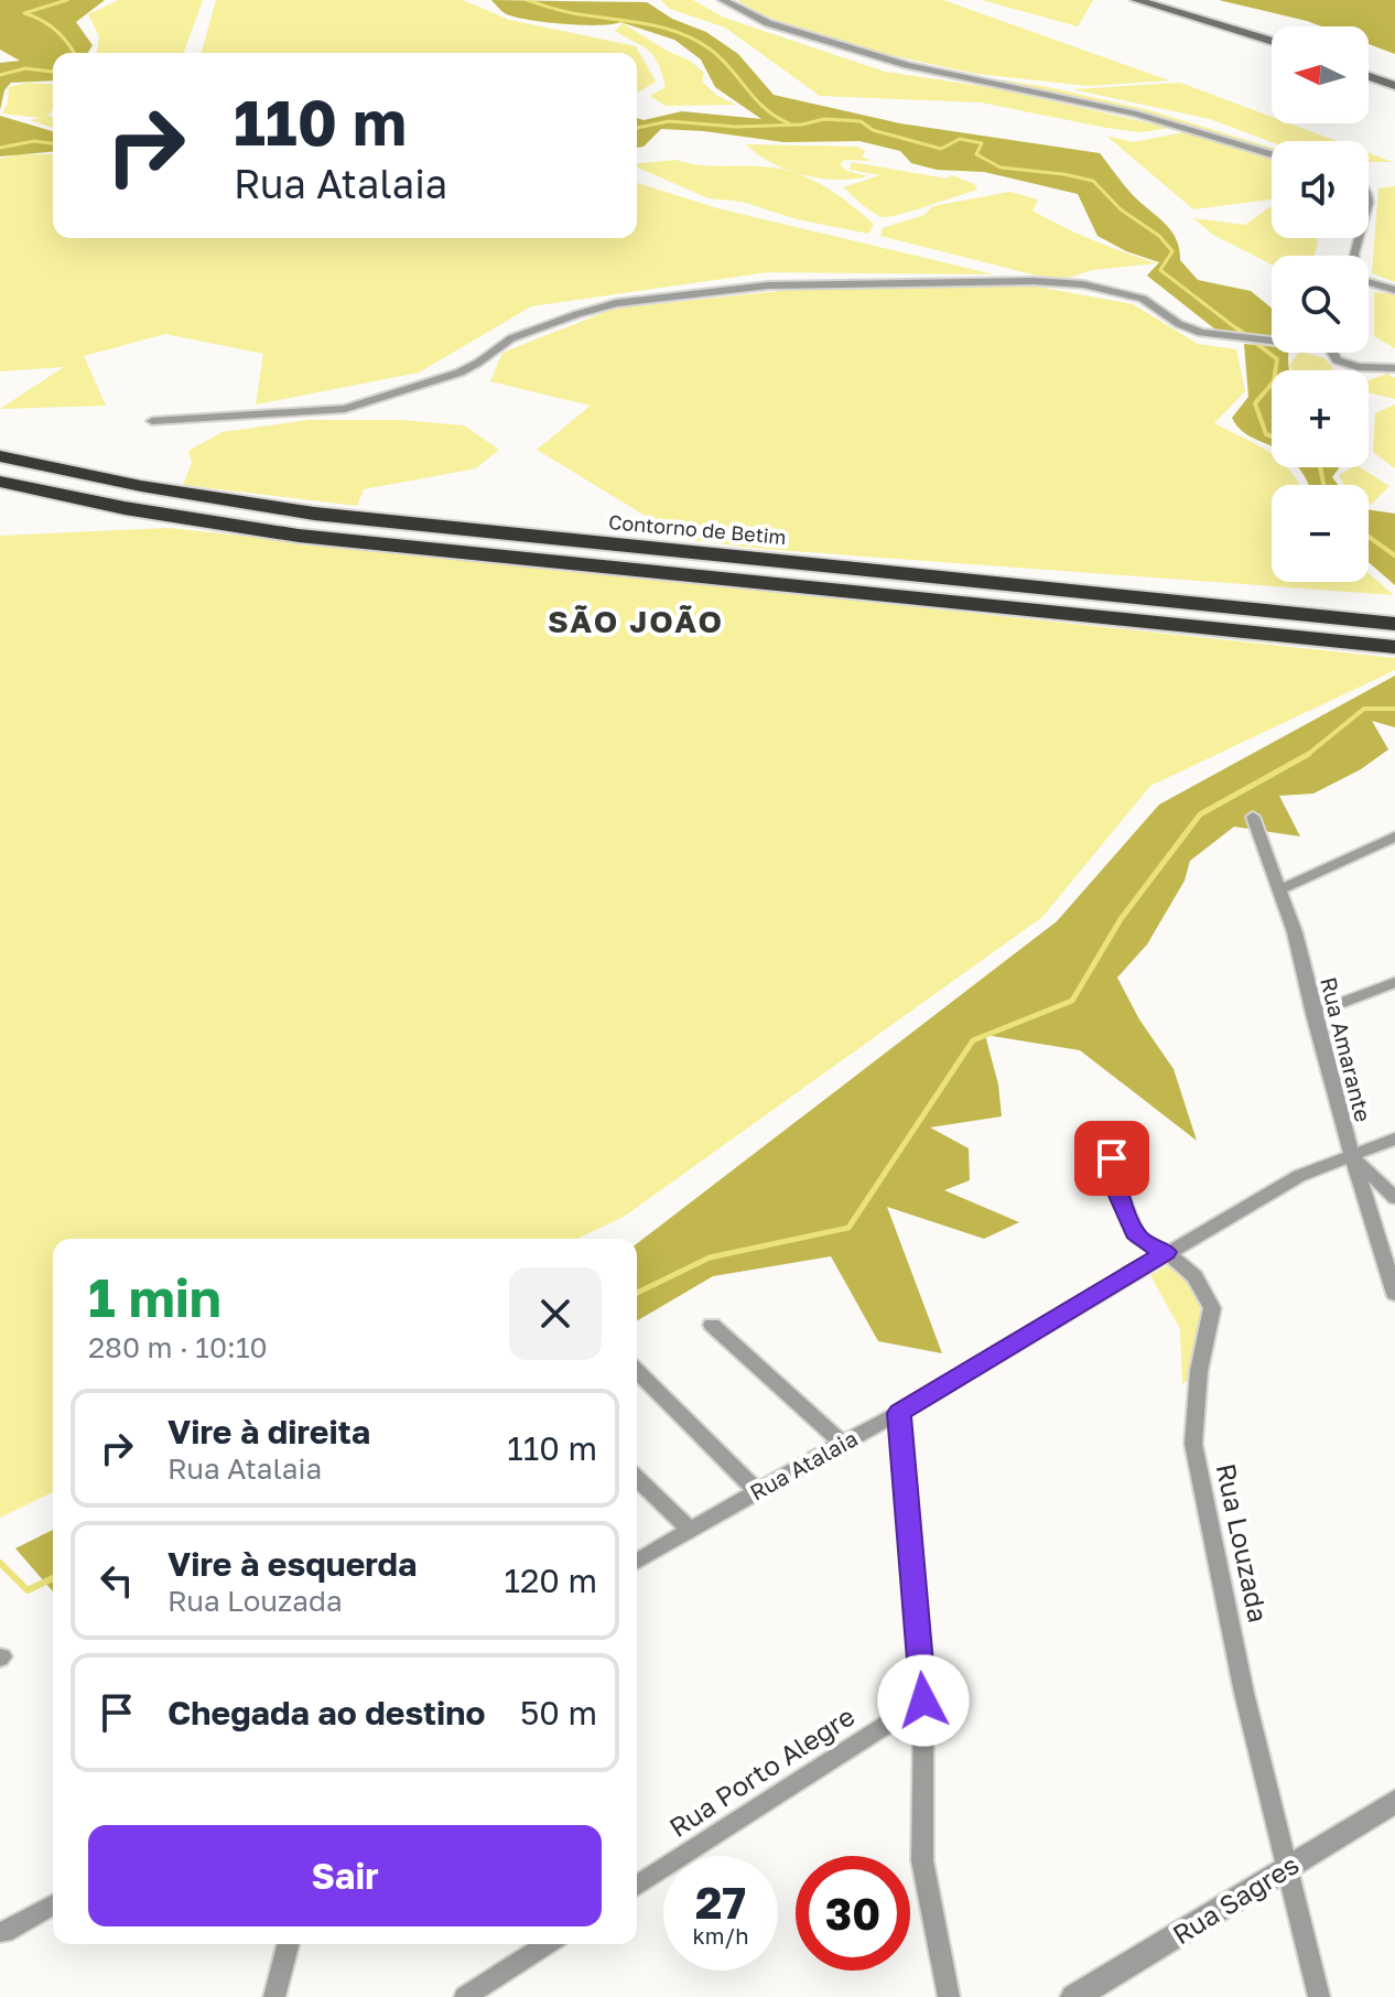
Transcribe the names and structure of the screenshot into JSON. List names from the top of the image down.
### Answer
{
  "streets": {
    "highway": ["Contorno de Betim"],
    "street": [
      "Rua Amarante",
      "Rua Atalaia",
      "Rua Louzada",
      "Rua Porto Alegre",
      "Rua Sagres"
    ]
  },
  "crossings": [
    ["Rua Amarante", "Rua Atalaia"],
    ["Rua Atalaia", "Rua Louzada"],
    ["Rua Louzada", "Rua Sagres"]
  ],
  "districts": ["SÃO JOÃO"],
  "north": "left",
  "page": {
    "map_buttons": ["+", "−"],
    "turn": ["110 m", "Rua Atalaia"],
    "heading": ["1 min", "280 m · 10:10"],
    "list": [
      {
        "name": "Vire à direita",
        "note": "Rua Atalaia",
        "value": "110 m"
      },
      {
        "name": "Vire à esquerda",
        "note": "Rua Louzada",
        "value": "120 m"
      },
      {
        "name": "Chegada ao destino",
        "value": "50 m"
      }
    ],
    "buttons": "Sair",
    "speed": "27 km/h",
    "limit": "30"
  }
}
